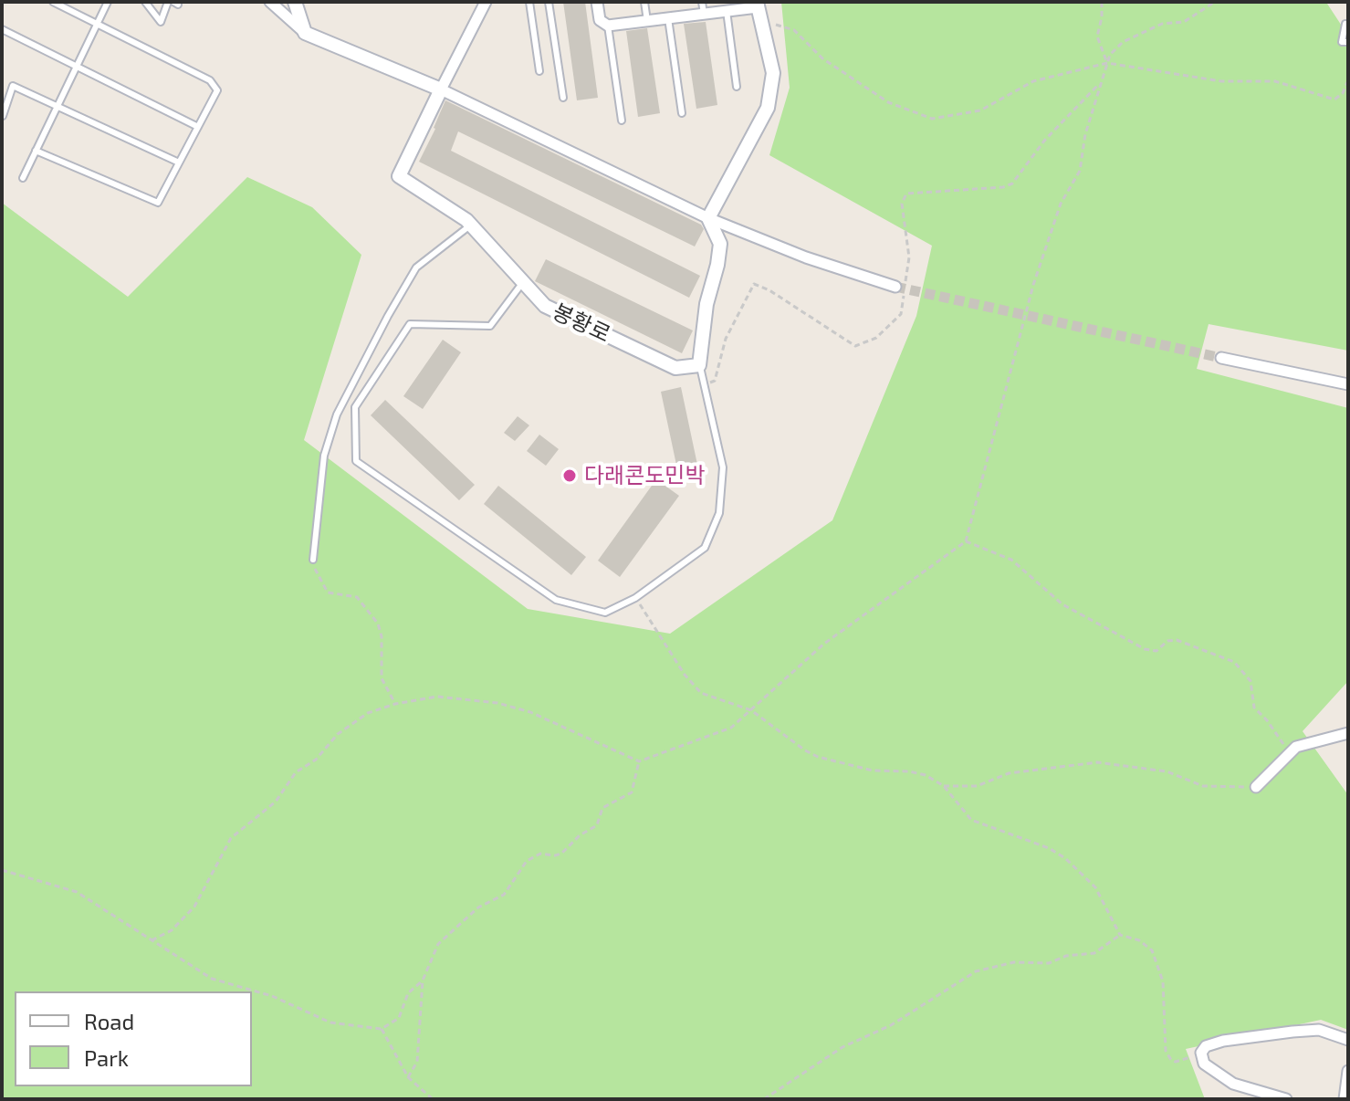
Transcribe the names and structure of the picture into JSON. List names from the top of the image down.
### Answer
{
  "streets": {
    "street": ["봉황로"]
  },
  "places": ["다래콘도민박"],
  "legend": ["Road", "Park"]
}
